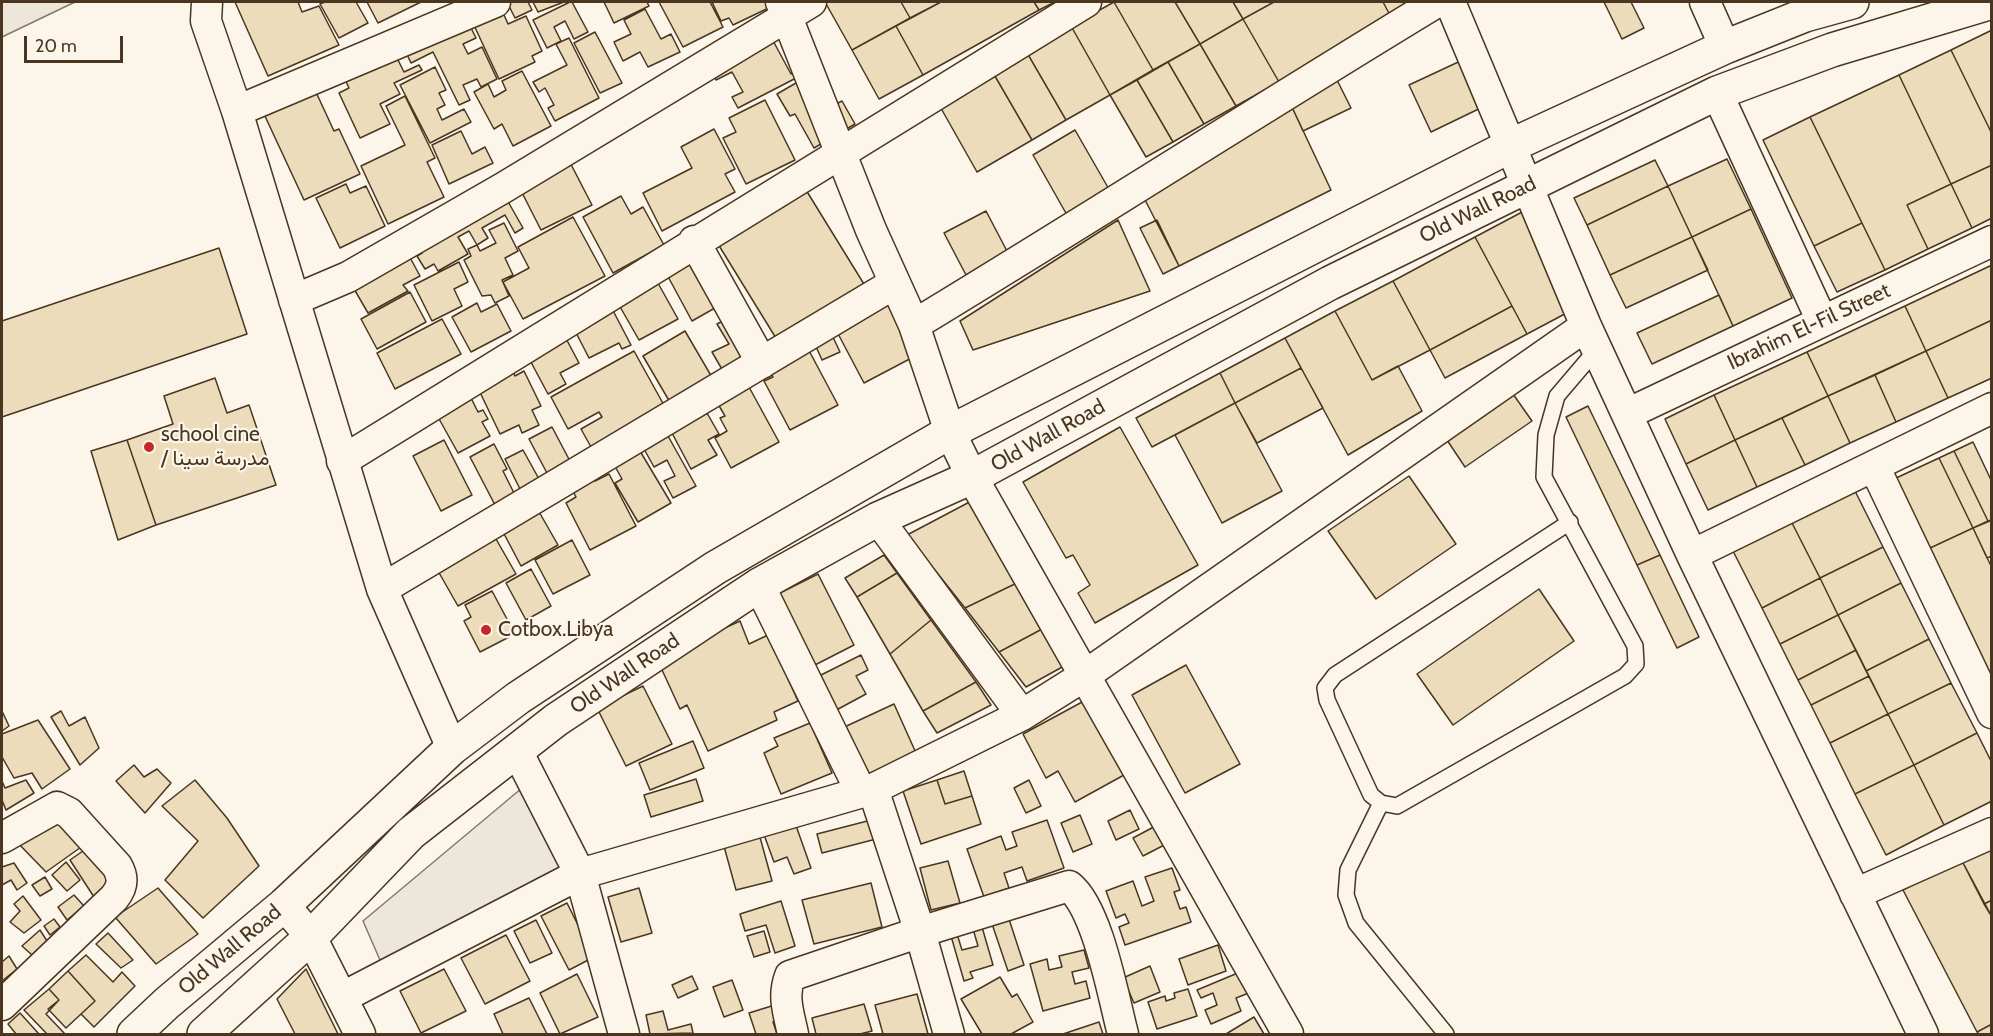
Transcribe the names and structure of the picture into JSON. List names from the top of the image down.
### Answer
{
  "streets": {
    "main road": ["Old Wall Road"],
    "street": ["Ibrahim El-Fil Street"]
  },
  "places": ["school cine / مدرسة سينا", "Cotbox.Libya"],
  "scale_bar": "20 m"
}
